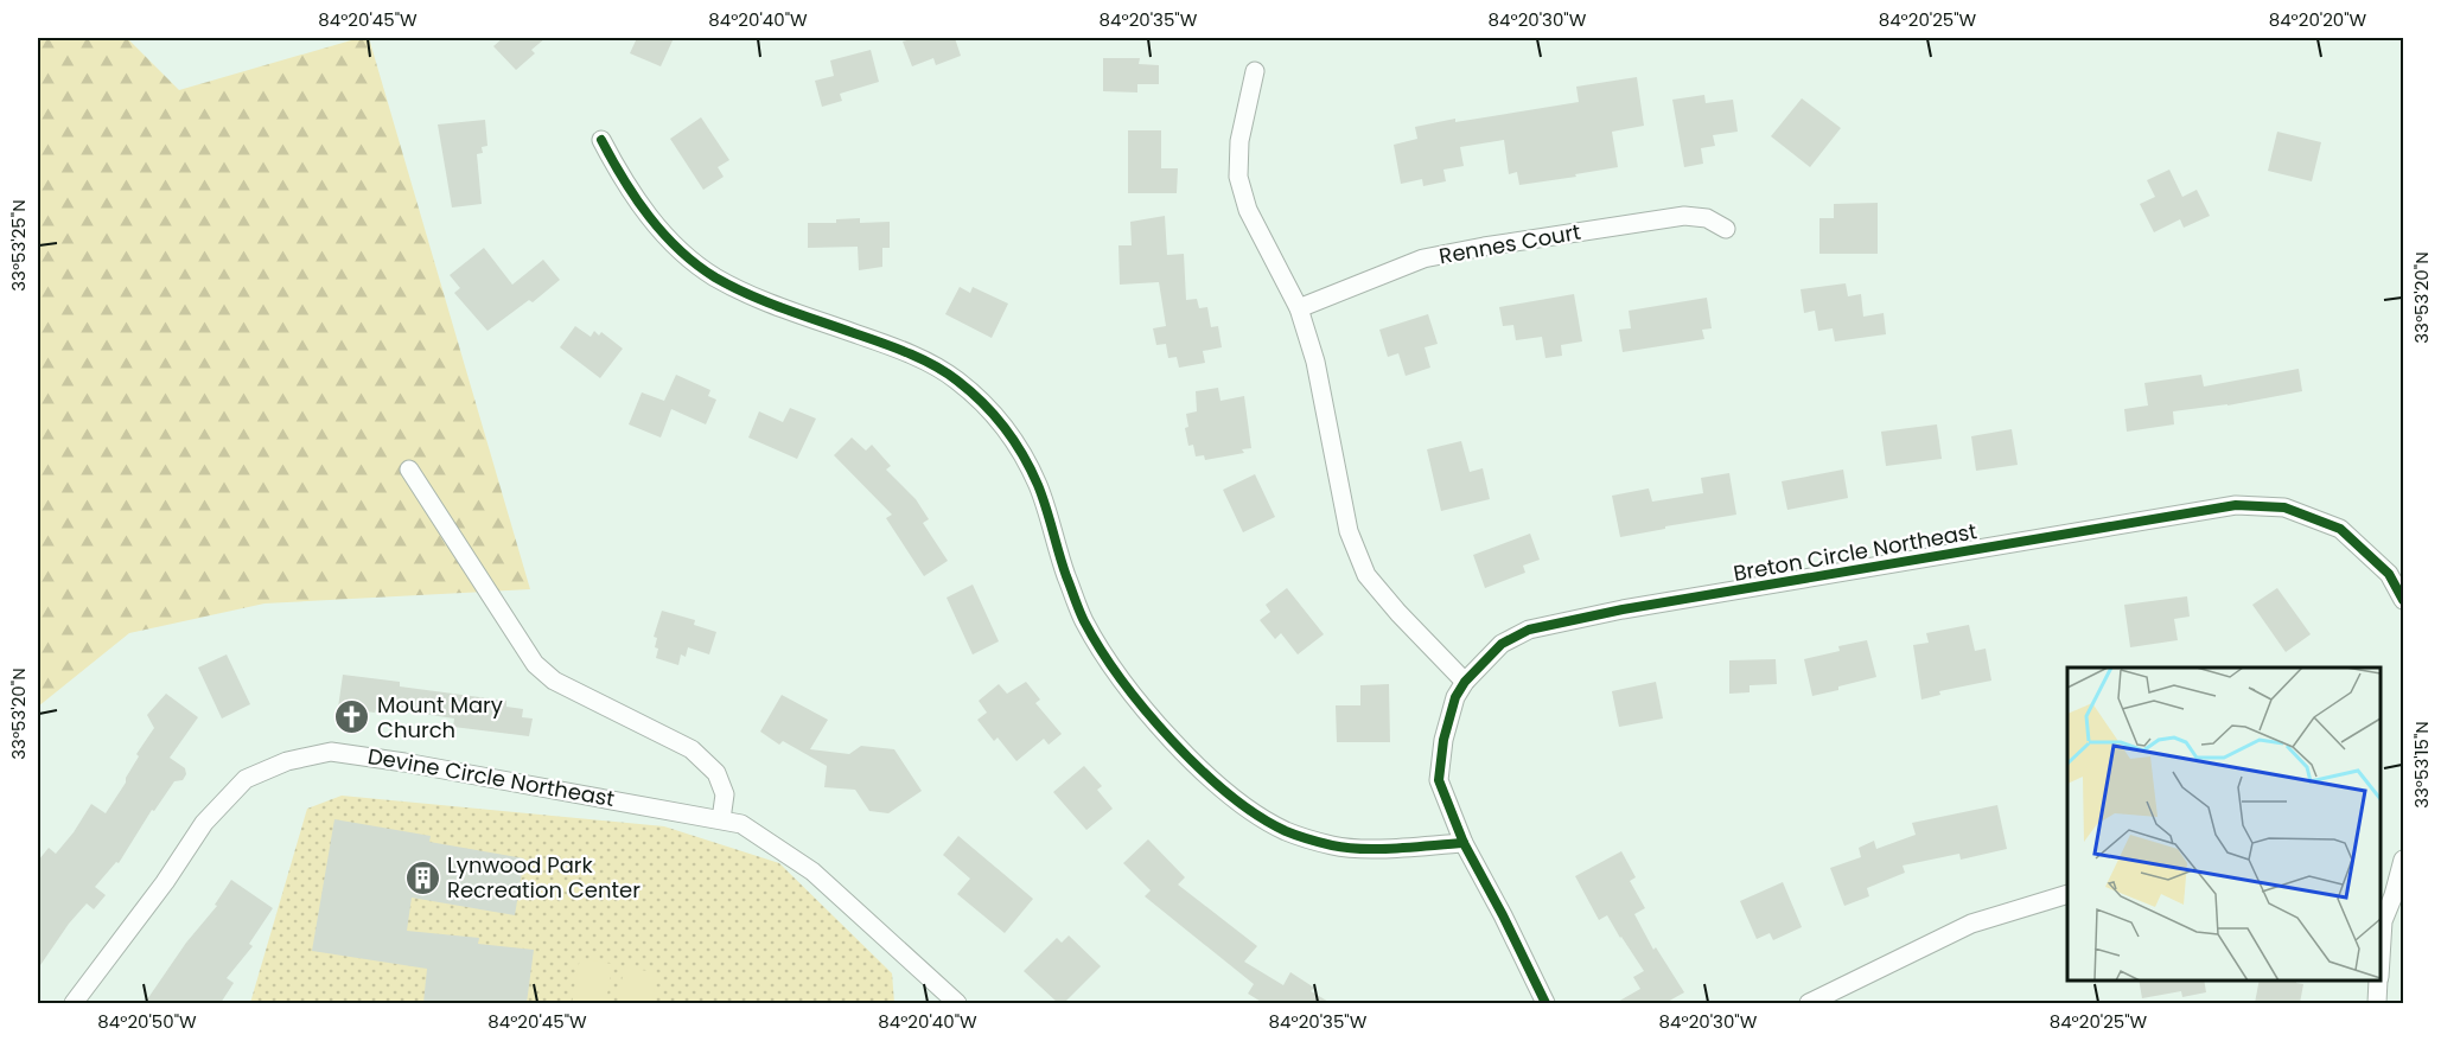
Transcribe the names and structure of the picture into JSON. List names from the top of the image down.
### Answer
{
  "streets": {
    "street": ["Rennes Court", "Breton Circle Northeast", "Devine Circle Northeast"]
  },
  "places": {
    "church": ["Mount Mary Church"],
    "building": ["Lynwood Park Recreation Center"]
  },
  "coordinates": [
    "84°20'45\"W",
    "84°20'40\"W",
    "84°20'35\"W",
    "84°20'30\"W",
    "84°20'25\"W",
    "84°20'20\"W",
    "33°53'25\"N",
    "33°53'20\"N",
    "33°53'15\"N",
    "84°20'50\"W"
  ]
}
